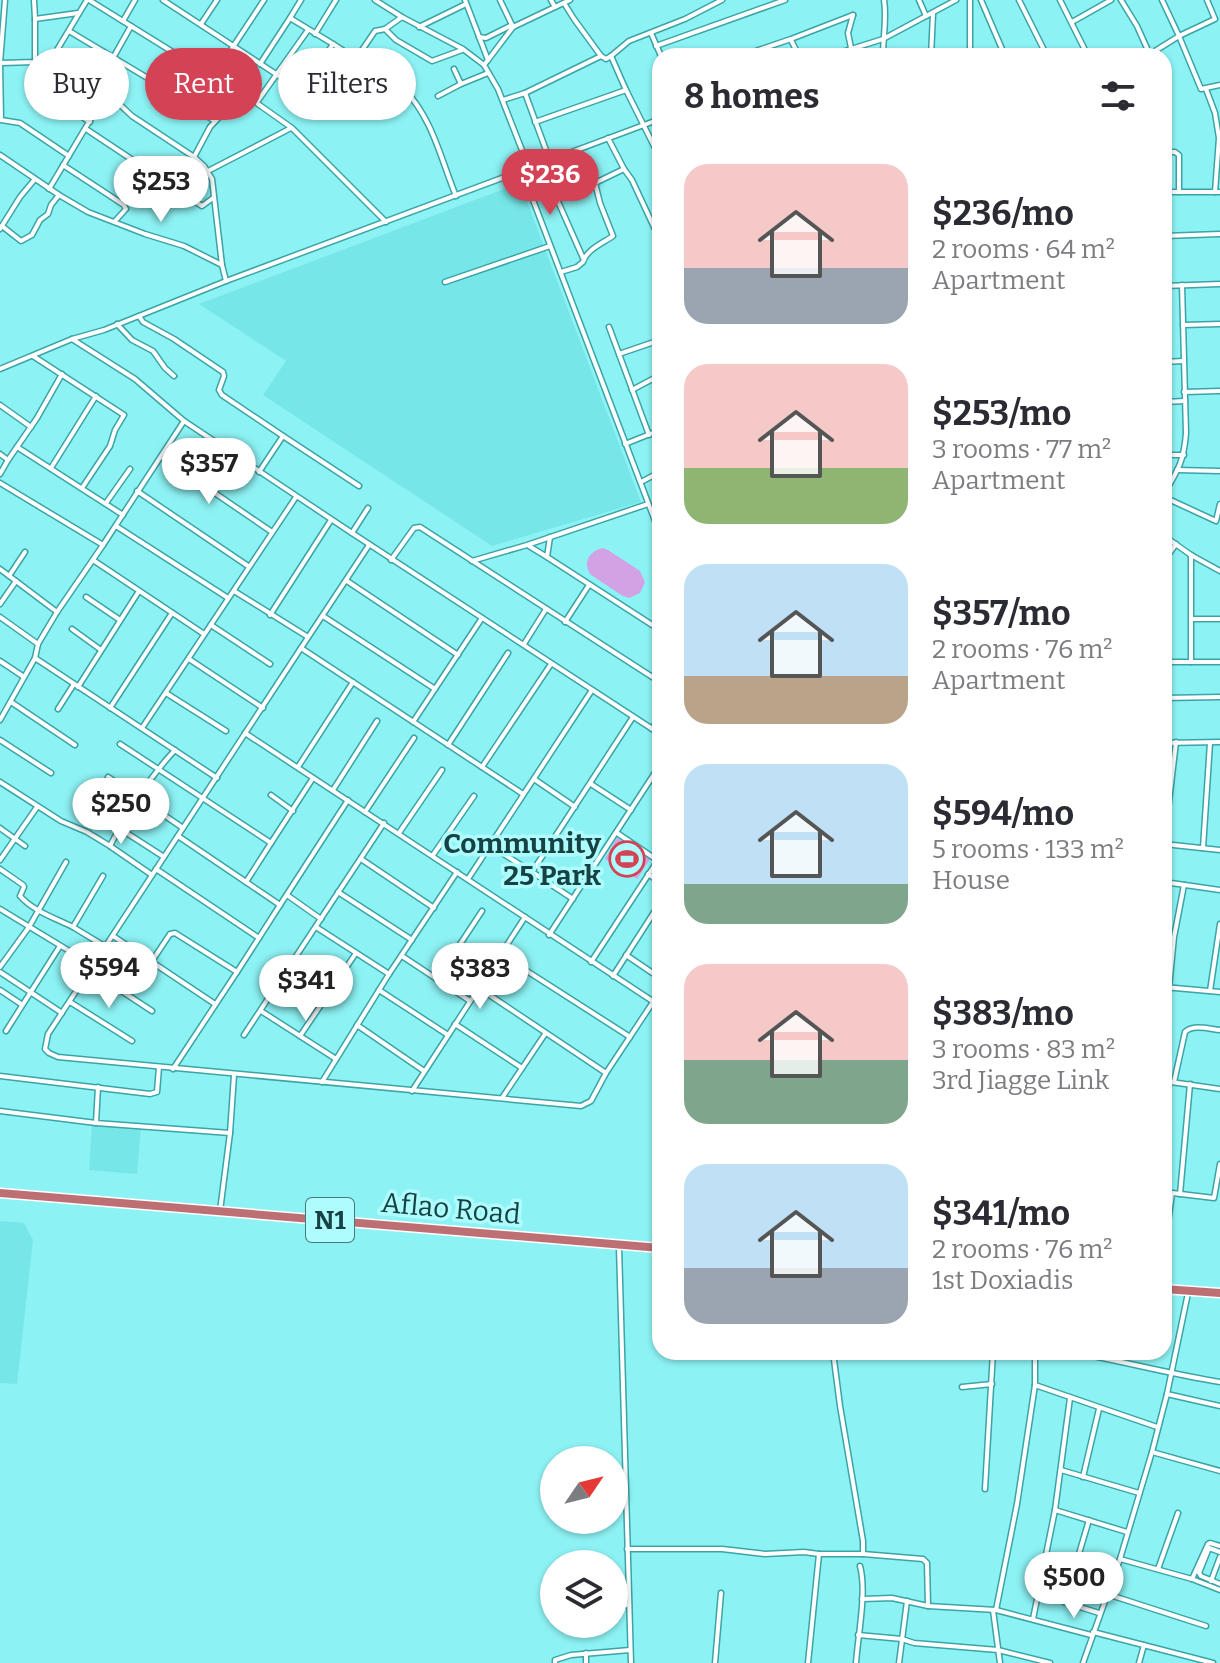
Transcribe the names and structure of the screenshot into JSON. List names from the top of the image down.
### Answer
{
  "streets": {
    "highway": ["Aflao Road", "N1"]
  },
  "places": {
    "sports": ["Community 25 Park"]
  },
  "north": "top right",
  "page": {
    "chip": ["Buy", "Rent", "Filters"],
    "heading": "8 homes",
    "list": [
      {
        "name": "$236/mo",
        "note": "2 rooms · 64 m² · Apartment"
      },
      {
        "name": "$253/mo",
        "note": "3 rooms · 77 m² · Apartment"
      },
      {
        "name": "$357/mo",
        "note": "2 rooms · 76 m² · Apartment"
      },
      {
        "name": "$594/mo",
        "note": "5 rooms · 133 m² · House"
      },
      {
        "name": "$383/mo",
        "note": "3 rooms · 83 m² · 3rd Jiagge Link"
      },
      {
        "name": "$341/mo",
        "note": "2 rooms · 76 m² · 1st Doxiadis"
      }
    ],
    "price": [
      "$236",
      "$253",
      "$357",
      "$250",
      "$594",
      "$383",
      "$341",
      "$500"
    ]
  }
}
